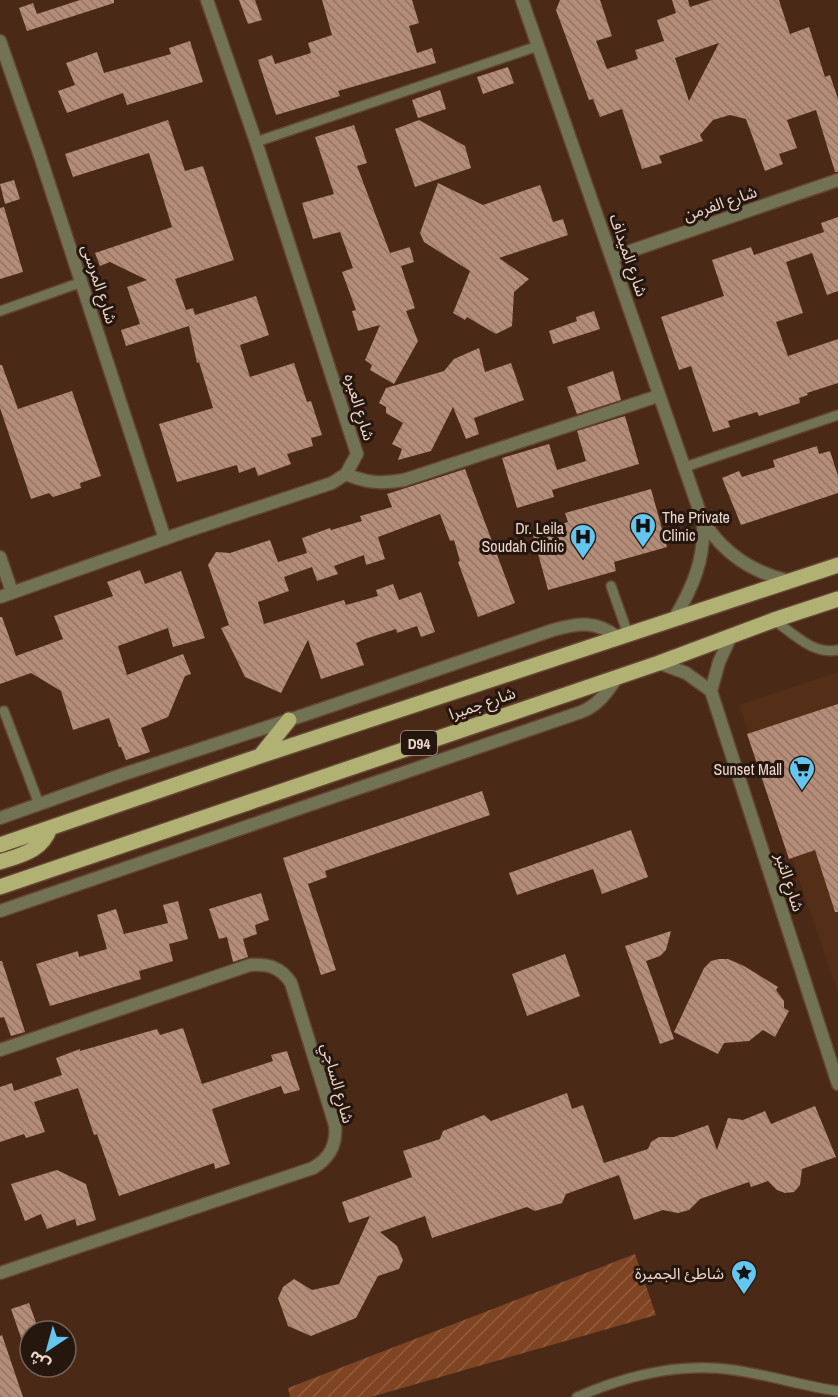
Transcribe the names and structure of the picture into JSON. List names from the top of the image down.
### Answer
{
  "streets": {
    "main road": ["شارع جميرا", "D94"],
    "street": [
      "شارع الفرمن",
      "شارع الميداف",
      "شارع المرسى",
      "شارع العبره",
      "شارع الثبر",
      "شارع الساجي"
    ]
  },
  "crossings": [
    ["شارع الفرمن", "شارع الميداف"],
    ["شارع الميداف", "شارع جميرا"]
  ],
  "places": {
    "hospital": ["The Private Clinic", "Dr. Leila Soudah Clinic"],
    "supermarket": ["Sunset Mall"],
    "place": ["شاطئ الجميرة"]
  },
  "north": "bottom left"
}
